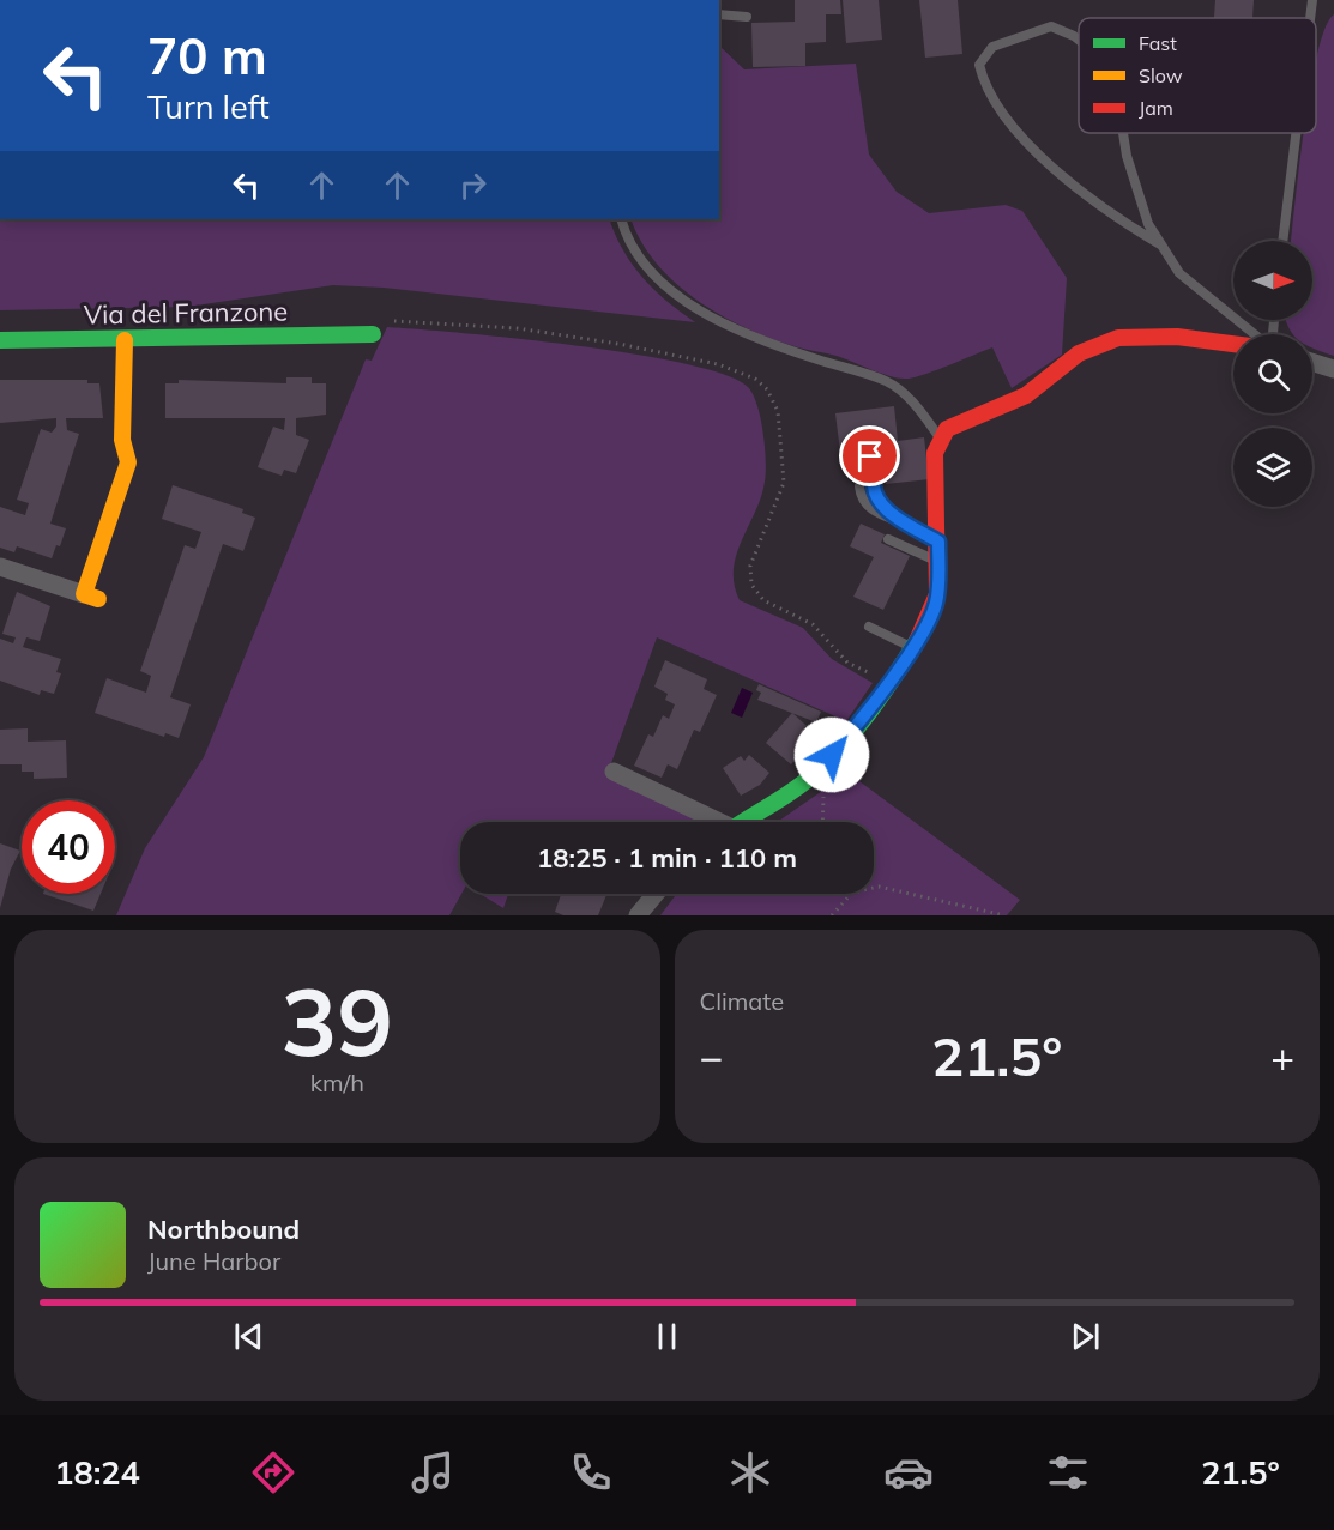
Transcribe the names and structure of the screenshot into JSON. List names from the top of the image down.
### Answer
{
  "streets": {
    "street": ["Via del Franzone"]
  },
  "legend": ["Fast", "Slow", "Jam"],
  "north": "right",
  "page": {
    "turn": ["70 m", "Turn left"],
    "limit": "40",
    "trip": "18:25 · 1 min · 110 m",
    "tile": [
      ["39", "km/h"],
      "Climate"
    ],
    "heat": ["−", "21.5°", "+"],
    "song": ["Northbound", "June Harbor"],
    "tabs": ["18:24", "21.5°"]
  }
}
